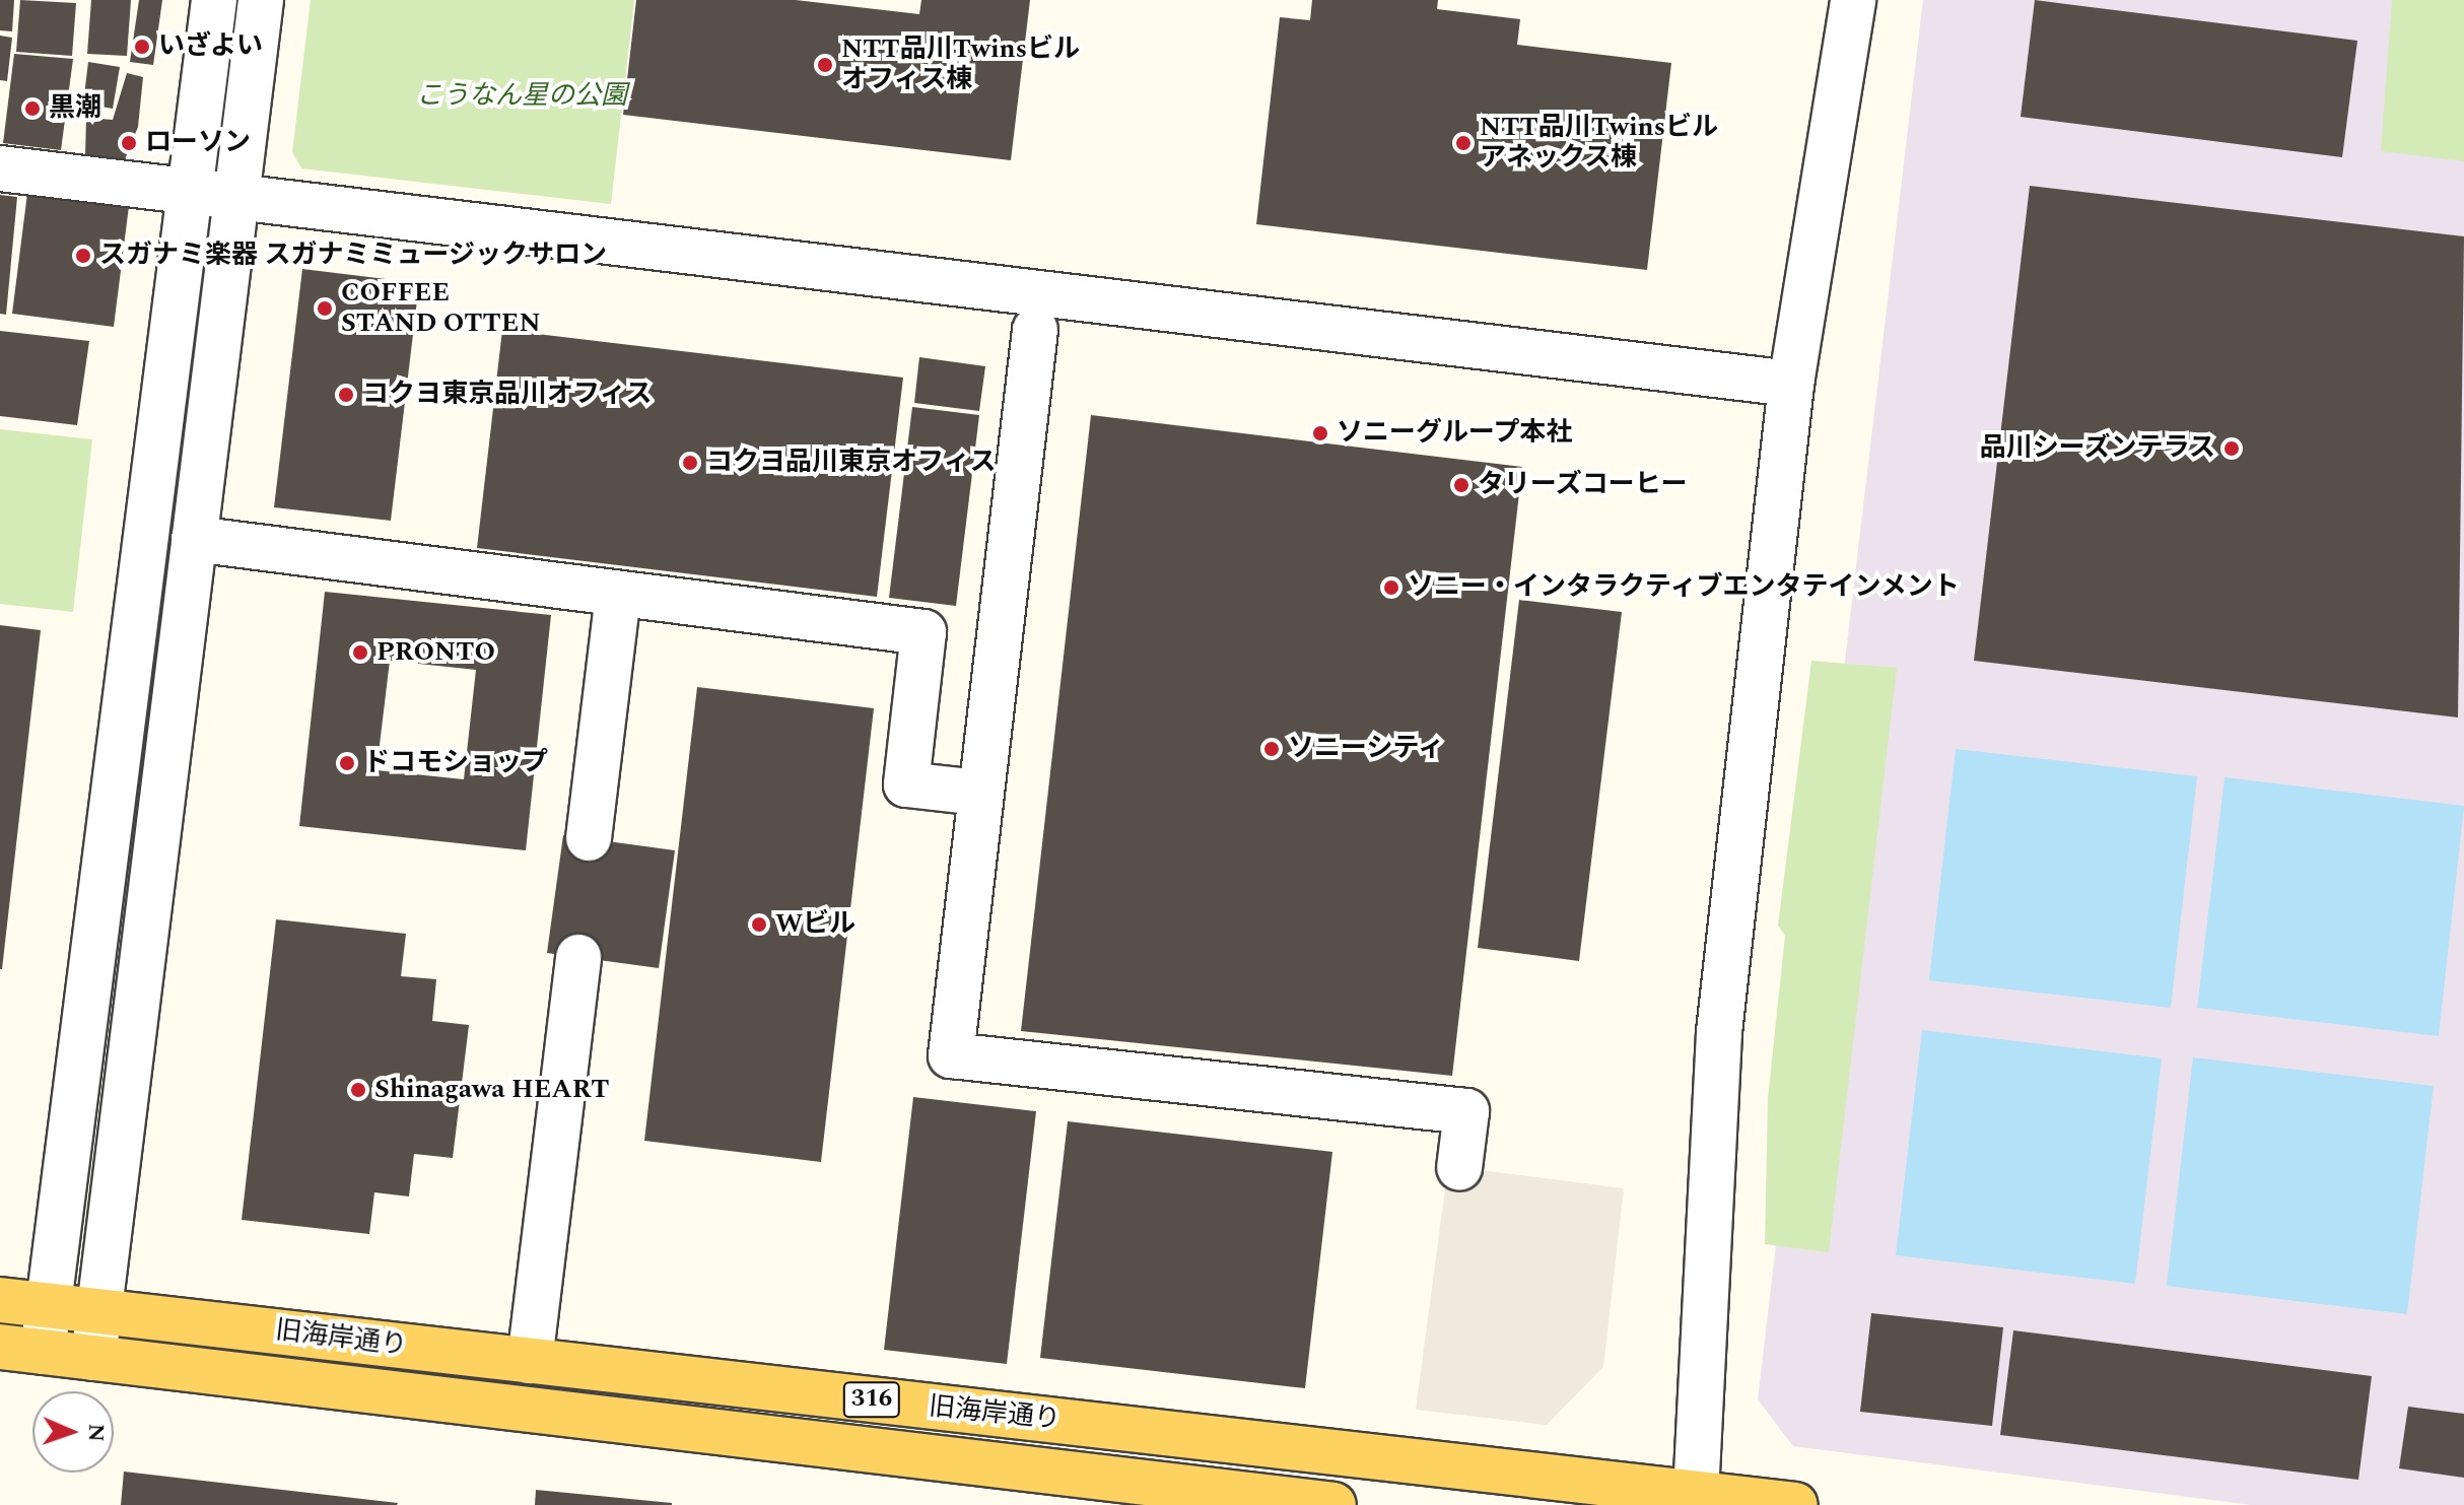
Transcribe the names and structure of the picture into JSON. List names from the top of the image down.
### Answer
{
  "streets": {
    "main road": ["旧海岸通り", "316"]
  },
  "parks": ["こうなん星の公園"],
  "places": [
    "いざよい",
    "NTT品川Twinsビル オフィス棟",
    "黒潮",
    "ローソン",
    "NTT品川Twinsビル アネックス棟",
    "スガナミ楽器 スガナミミュージックサロン",
    "COFFEE STAND OTTEN",
    "コクヨ東京品川オフィス",
    "ソニーグループ本社",
    "品川シーズンテラス",
    "コクヨ品川東京オフィス",
    "タリーズコーヒー",
    "ソニー・インタラクティブエンタテインメント",
    "PRONTO",
    "ソニーシティ",
    "ドコモショップ",
    "Wビル",
    "Shinagawa HEART"
  ],
  "north": "right"
}
